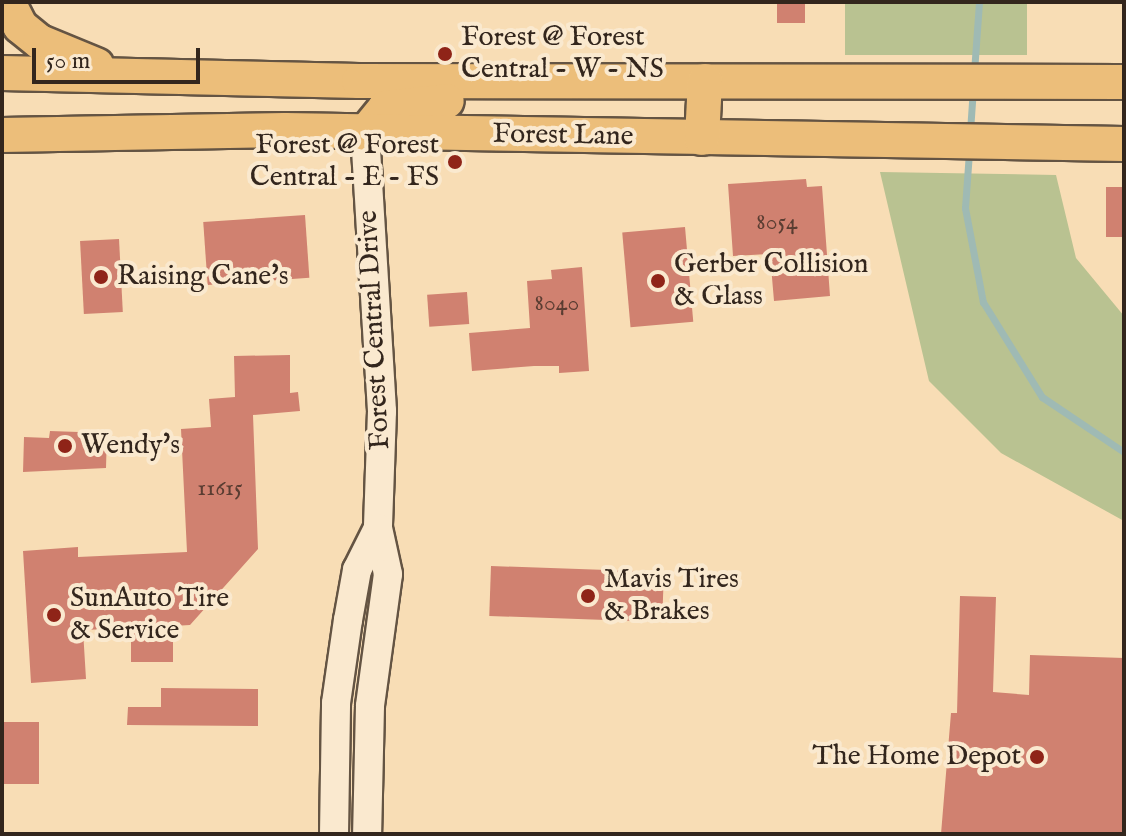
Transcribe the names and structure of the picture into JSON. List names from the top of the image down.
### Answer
{
  "streets": {
    "main road": ["Forest Lane"],
    "street": ["Forest Central Drive"]
  },
  "crossings": [
    ["Forest Lane", "Forest Central Drive"]
  ],
  "places": [
    "Forest @ Forest Central - W - NS",
    "Forest @ Forest Central - E - FS",
    "Raising Cane's",
    "Gerber Collision & Glass",
    "Wendy's",
    "Mavis Tires & Brakes",
    "SunAuto Tire & Service",
    "The Home Depot"
  ],
  "house_numbers": ["8054", "8040", "11615"],
  "scale_bar": "50 m"
}
